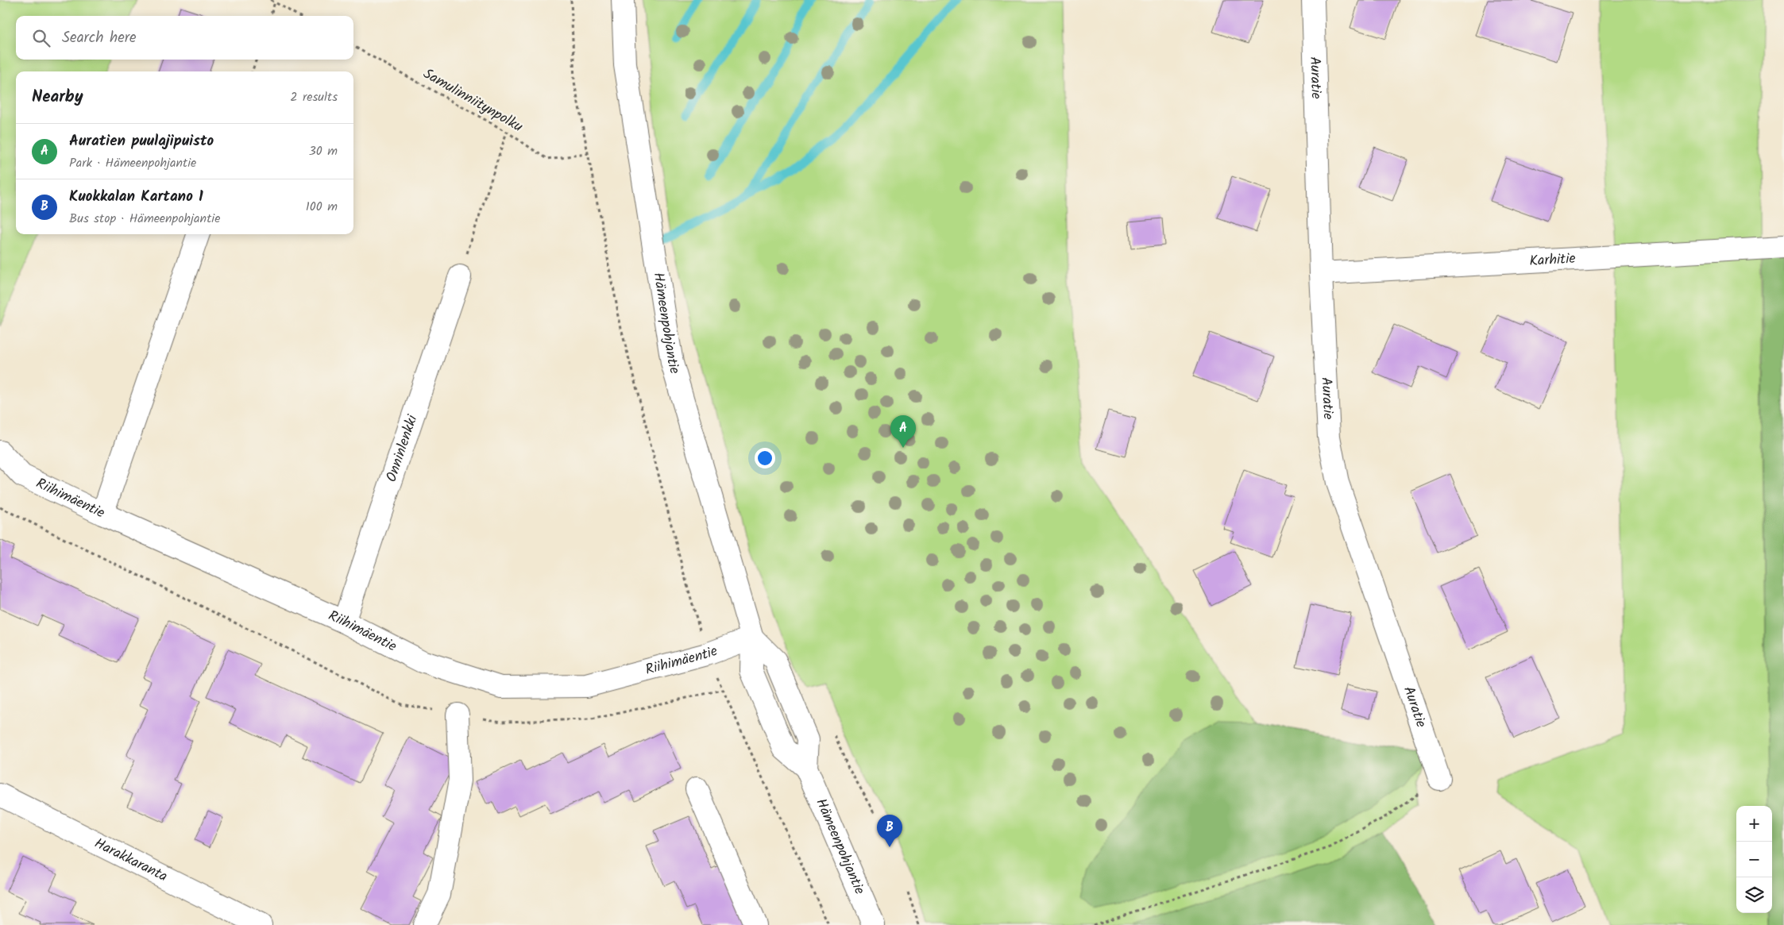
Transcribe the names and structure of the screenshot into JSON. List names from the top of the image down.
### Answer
{
  "streets": {
    "street": [
      "Auratie",
      "Karhitie",
      "Hämeenpohjantie",
      "Onninlenkki",
      "Riihimäentie",
      "Harakkaranta"
    ],
    "path": ["Samulinniitynpolku"]
  },
  "crossings": [
    ["Auratie", "Karhitie"],
    ["Hämeenpohjantie", "Riihimäentie"],
    ["Onninlenkki", "Riihimäentie"]
  ],
  "page": {
    "search": "Search here",
    "heading": ["Nearby", "2 results"],
    "list": [
      {
        "mark": "A",
        "name": "Auratien puulajipuisto",
        "note": "Park · Hämeenpohjantie",
        "value": "30 m"
      },
      {
        "mark": "B",
        "name": "Kuokkalan Kartano 1",
        "note": "Bus stop · Hämeenpohjantie",
        "value": "100 m"
      }
    ],
    "pins": ["A", "B"],
    "map_buttons": ["+", "−"]
  }
}
